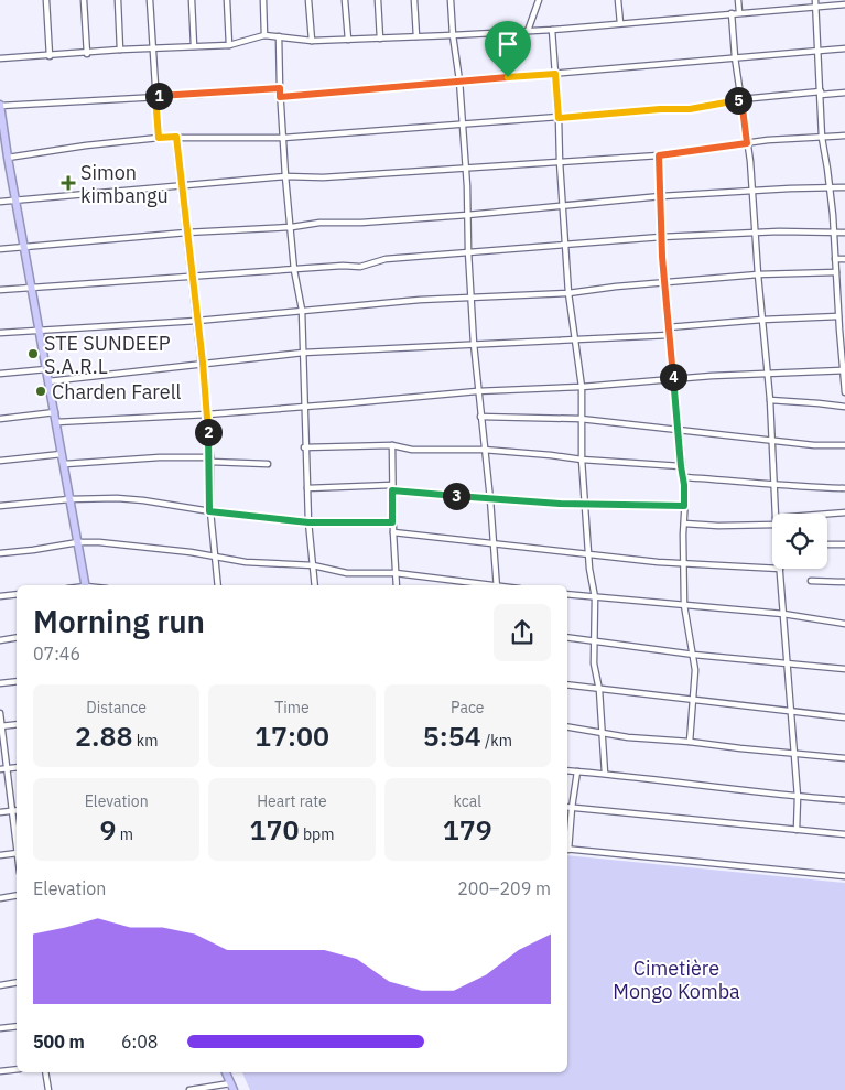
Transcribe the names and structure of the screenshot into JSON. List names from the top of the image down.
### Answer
{
  "parks": ["Cimetière Mongo Komba"],
  "places": {
    "health": ["Simon kimbangu"],
    "other": ["STE SUNDEEP S.A.R.L", "Charden Farell"]
  },
  "page": {
    "pins": [
      "1",
      "5",
      "4",
      "2",
      "3"
    ],
    "heading": ["Morning run", "07:46"],
    "stats": [
      ["Distance", "2.88 km"],
      ["Time", "17:00"],
      ["Pace", "5:54 /km"],
      ["Elevation", "9 m"],
      ["Heart rate", "170 bpm"],
      ["kcal", "179"]
    ],
    "chart": ["Elevation", "200–209 m"],
    "list": [
      {
        "name": "500 m",
        "note": "6:08"
      }
    ]
  }
}
